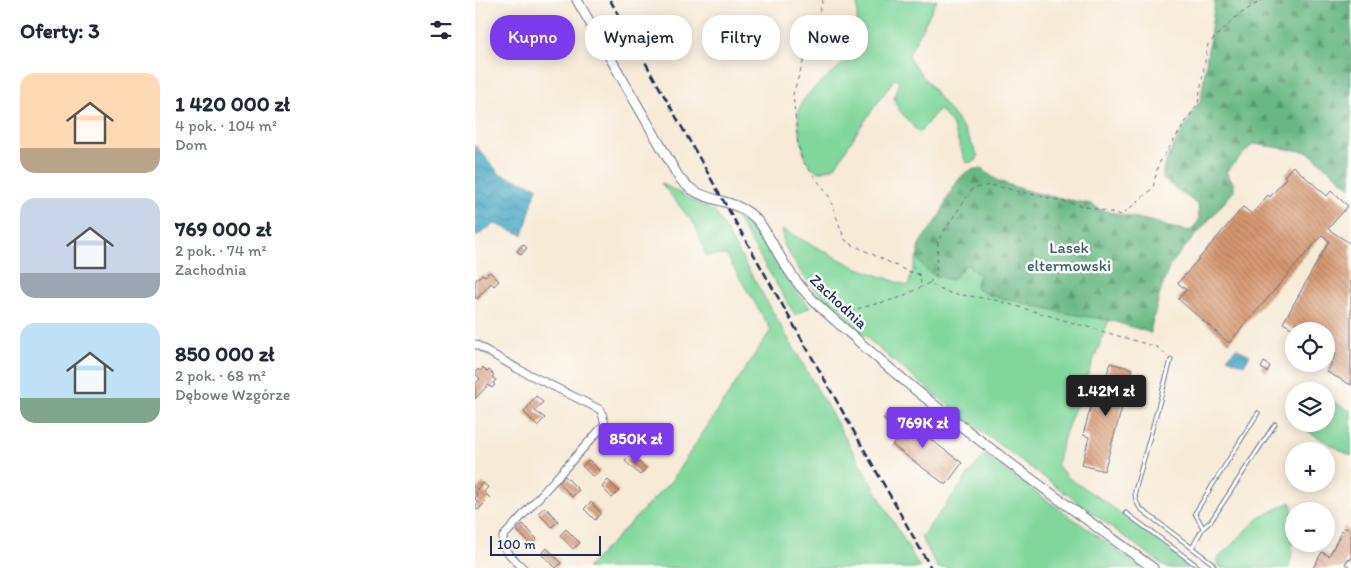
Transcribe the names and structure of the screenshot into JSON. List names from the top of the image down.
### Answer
{
  "streets": {
    "street": ["Zachodnia"]
  },
  "parks": ["Lasek eltermowski"],
  "scale_bar": "100 m",
  "page": {
    "heading": "Oferty: 3",
    "chip": [
      "Kupno",
      "Wynajem",
      "Filtry",
      "Nowe"
    ],
    "list": [
      {
        "name": "1 420 000 zł",
        "note": "4 pok. · 104 m² · Dom"
      },
      {
        "name": "769 000 zł",
        "note": "2 pok. · 74 m² · Zachodnia"
      },
      {
        "name": "850 000 zł",
        "note": "2 pok. · 68 m² · Dębowe Wzgórze"
      }
    ],
    "map_buttons": ["+", "−"],
    "price": ["1.42M zł", "769K zł", "850K zł"],
    "scale": "100 m"
  }
}
